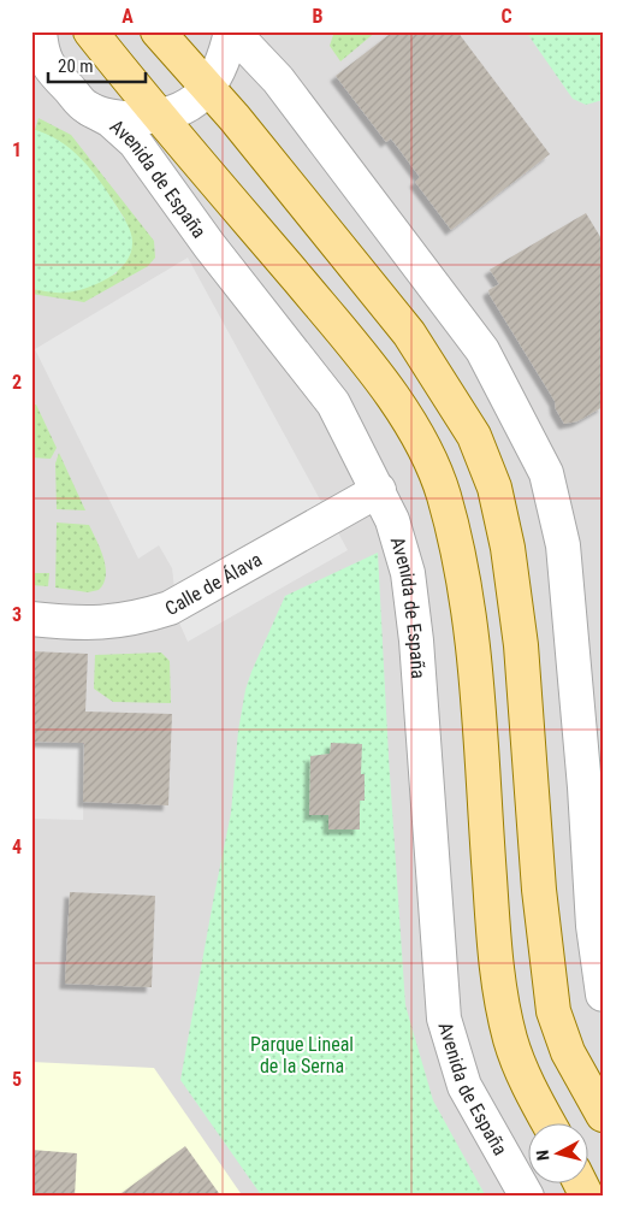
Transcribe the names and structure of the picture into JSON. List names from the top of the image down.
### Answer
{
  "streets": {
    "street": ["Avenida de España", "Calle de Álava"]
  },
  "crossings": [
    ["Avenida de España", "Calle de Álava"]
  ],
  "parks": ["Parque Lineal de la Serna"],
  "scale_bar": "20 m",
  "north": "left",
  "grid": {
    "columns": ["A", "B", "C"],
    "rows": [
      "1",
      "2",
      "3",
      "4",
      "5"
    ]
  }
}
